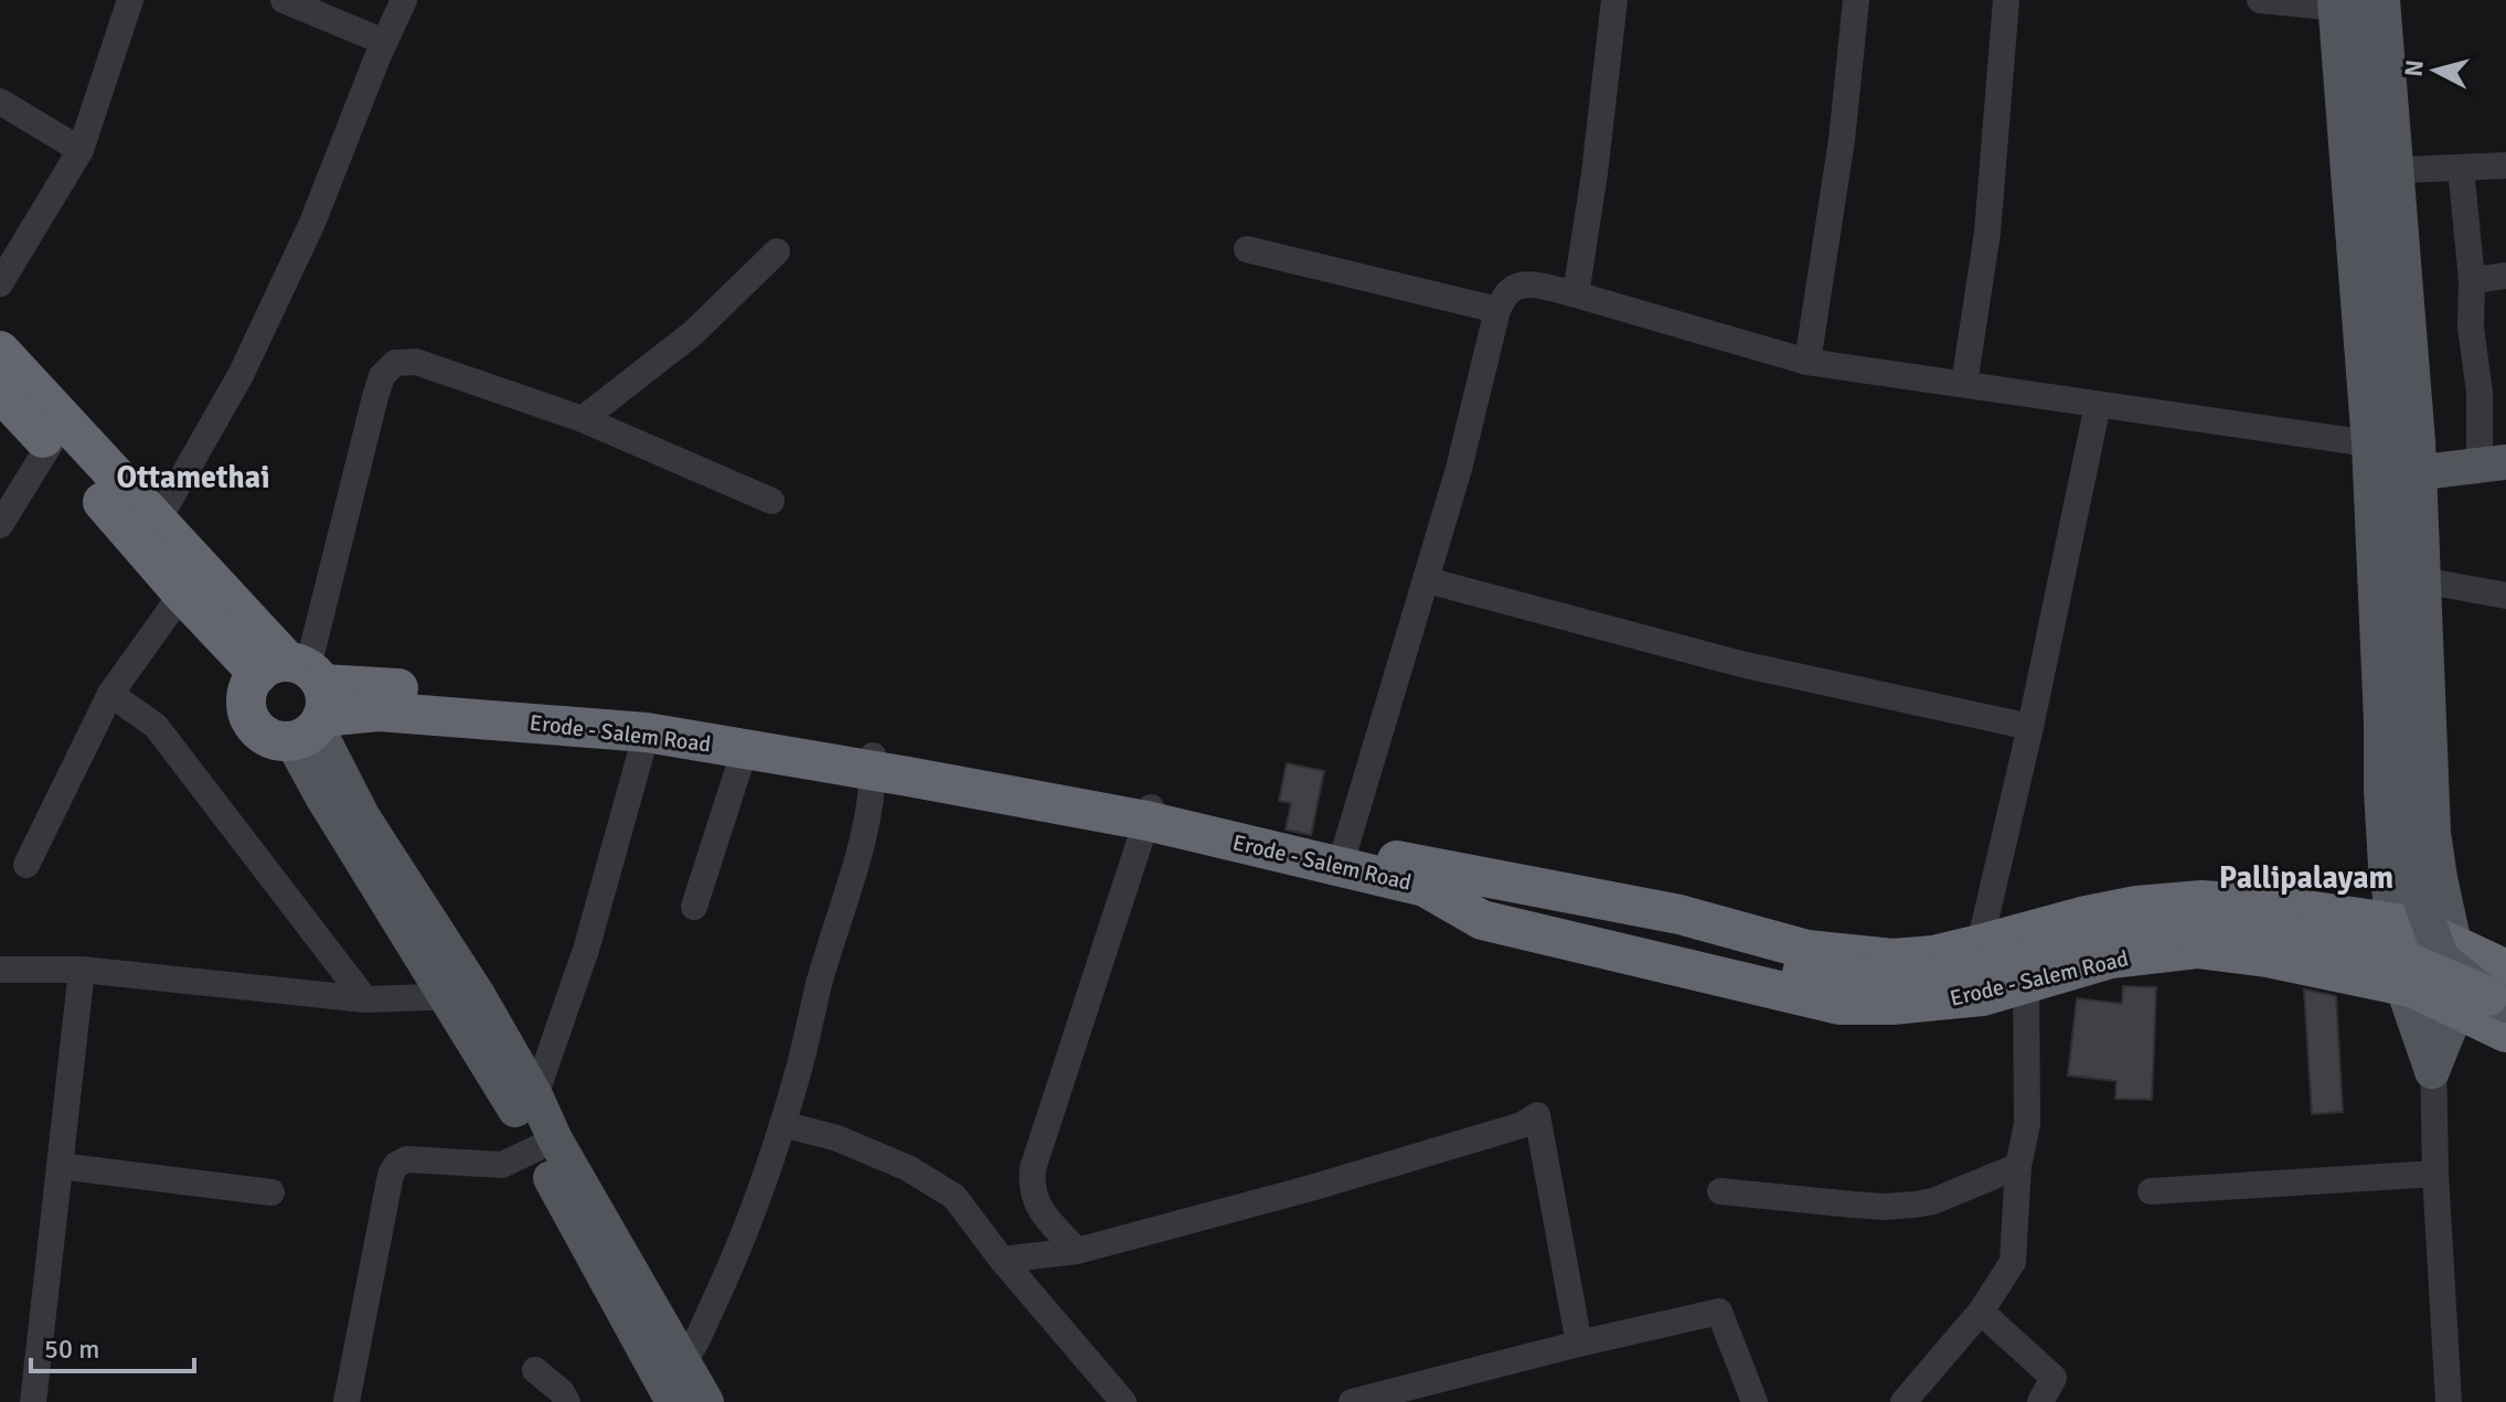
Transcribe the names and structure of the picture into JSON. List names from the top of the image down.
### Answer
{
  "streets": {
    "highway": ["Erode - Salem Road"]
  },
  "districts": ["Ottamethai", "Pallipalayam"],
  "scale_bar": "50 m",
  "north": "left"
}
